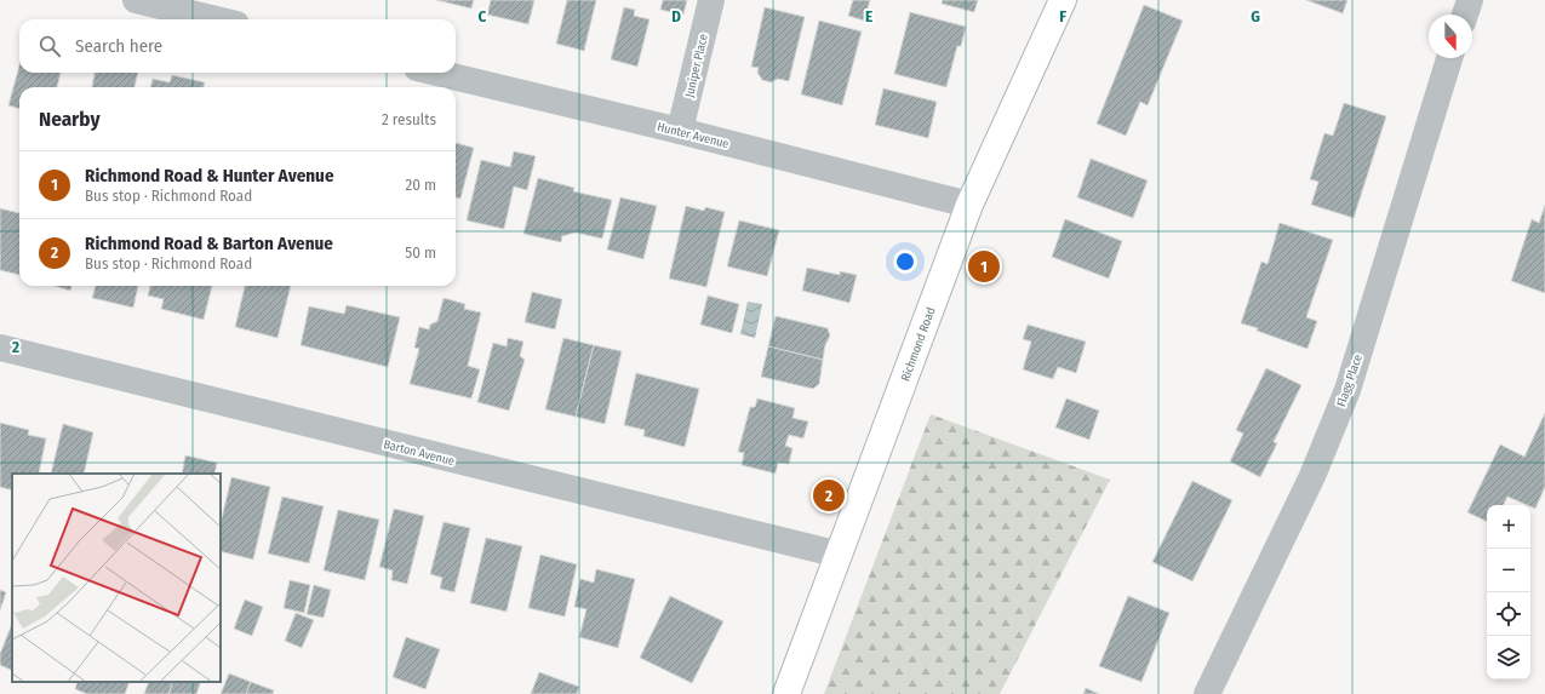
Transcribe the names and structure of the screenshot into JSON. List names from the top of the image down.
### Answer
{
  "streets": {
    "main road": ["Richmond Road"],
    "street": [
      "Juniper Place",
      "Hunter Avenue",
      "Flagg Place",
      "Barton Avenue"
    ]
  },
  "crossings": [
    ["Juniper Place", "Hunter Avenue"],
    ["Hunter Avenue", "Richmond Road"],
    ["Richmond Road", "Barton Avenue"]
  ],
  "north": "bottom",
  "page": {
    "search": "Search here",
    "heading": ["Nearby", "2 results"],
    "list": [
      {
        "mark": "1",
        "name": "Richmond Road & Hunter Avenue",
        "note": "Bus stop · Richmond Road",
        "value": "20 m"
      },
      {
        "mark": "2",
        "name": "Richmond Road & Barton Avenue",
        "note": "Bus stop · Richmond Road",
        "value": "50 m"
      }
    ],
    "pins": ["1", "2"],
    "map_buttons": ["+", "−"]
  },
  "grid": {
    "columns": [
      "C",
      "D",
      "E",
      "F",
      "G"
    ],
    "rows": ["2"]
  }
}
